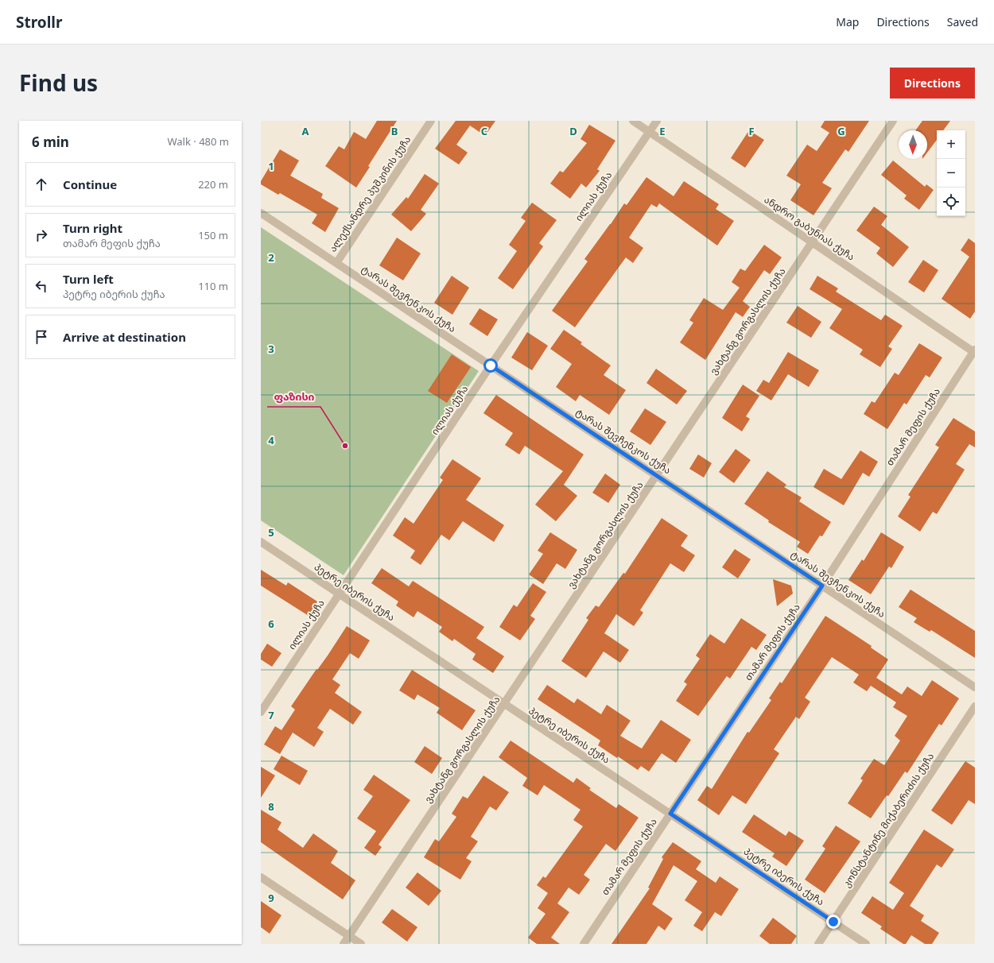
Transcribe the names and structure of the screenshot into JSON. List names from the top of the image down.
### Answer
{
  "streets": {
    "street": [
      "ალექსანდრე პუშკინის ქუჩა",
      "ილიას ქუჩა",
      "ანდრო გაბუნიას ქუჩა",
      "ტარას შევჩენკოს ქუჩა",
      "ვახტანგ გორგასლის ქუჩა",
      "თამარ მეფის ქუჩა",
      "პეტრე იბერის ქუჩა",
      "კონსტანტინე მიქაბერიძის ქუჩა"
    ]
  },
  "crossings": [
    ["ალექსანდრე პუშკინის ქუჩა", "ტარას შევჩენკოს ქუჩა"],
    ["ილიას ქუჩა", "ანდრო გაბუნიას ქუჩა"],
    ["ილიას ქუჩა", "ტარას შევჩენკოს ქუჩა"],
    ["ილიას ქუჩა", "პეტრე იბერის ქუჩა"],
    ["ანდრო გაბუნიას ქუჩა", "ვახტანგ გორგასლის ქუჩა"],
    ["ანდრო გაბუნიას ქუჩა", "თამარ მეფის ქუჩა"],
    ["ტარას შევჩენკოს ქუჩა", "ვახტანგ გორგასლის ქუჩა"],
    ["ტარას შევჩენკოს ქუჩა", "თამარ მეფის ქუჩა"],
    ["ვახტანგ გორგასლის ქუჩა", "პეტრე იბერის ქუჩა"],
    ["თამარ მეფის ქუჩა", "პეტრე იბერის ქუჩა"],
    ["პეტრე იბერის ქუჩა", "კონსტანტინე მიქაბერიძის ქუჩა"]
  ],
  "places": ["ფაზისი"],
  "north": "bottom",
  "page": {
    "header": "Strollr",
    "nav": ["Map", "Directions", "Saved"],
    "title": "Find us",
    "buttons": "Directions",
    "heading": ["6 min", "Walk · 480 m"],
    "map_buttons": ["+", "−"],
    "list": [
      ["Continue", "220 m"],
      ["Turn right", "თამარ მეფის ქუჩა", "150 m"],
      ["Turn left", "პეტრე იბერის ქუჩა", "110 m"],
      "Arrive at destination"
    ]
  },
  "grid": {
    "columns": [
      "A",
      "B",
      "C",
      "D",
      "E",
      "F",
      "G"
    ],
    "rows": [
      "1",
      "2",
      "3",
      "4",
      "5",
      "6",
      "7",
      "8",
      "9"
    ]
  }
}
